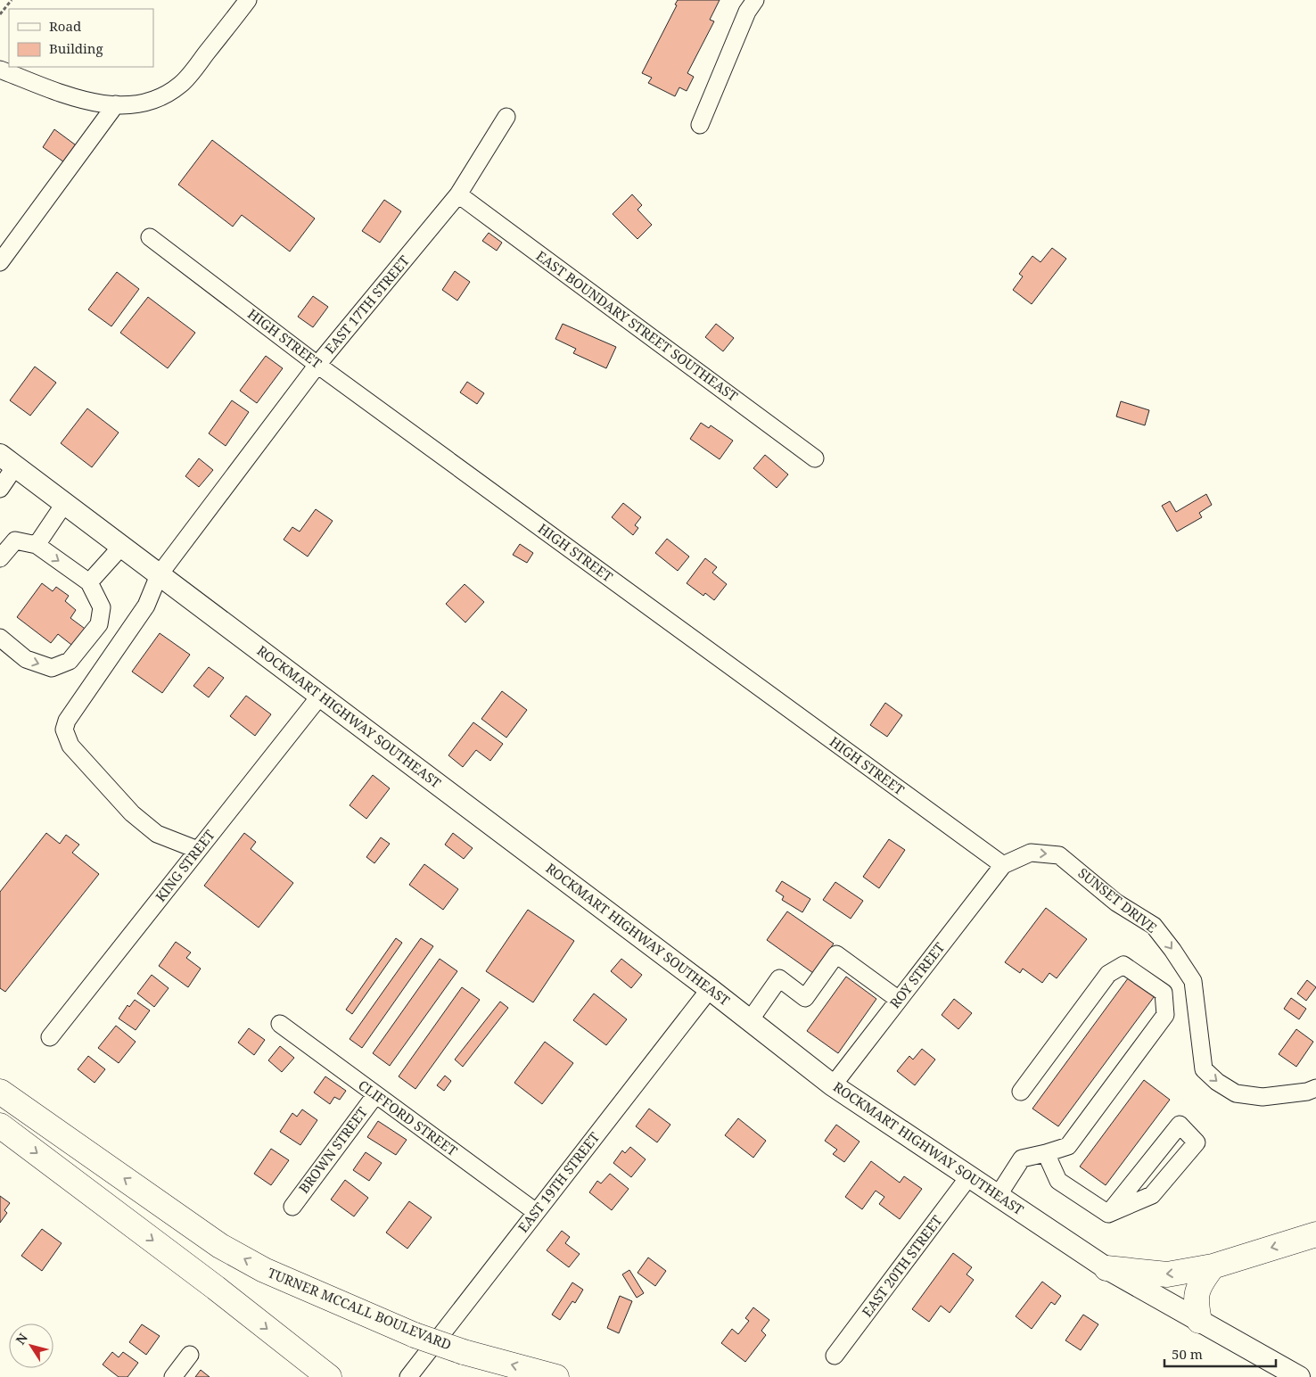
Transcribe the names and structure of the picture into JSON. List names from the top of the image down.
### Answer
{
  "streets": {
    "highway": ["TURNER MCCALL BOULEVARD"],
    "main road": ["ROCKMART HIGHWAY SOUTHEAST"],
    "street": [
      "EAST 17TH STREET",
      "EAST BOUNDARY STREET SOUTHEAST",
      "HIGH STREET",
      "KING STREET",
      "SUNSET DRIVE",
      "ROY STREET",
      "CLIFFORD STREET",
      "BROWN STREET",
      "EAST 19TH STREET",
      "EAST 20TH STREET"
    ]
  },
  "crossings": [
    ["EAST 17TH STREET", "EAST BOUNDARY STREET SOUTHEAST"],
    ["EAST 17TH STREET", "HIGH STREET"],
    ["EAST 17TH STREET", "ROCKMART HIGHWAY SOUTHEAST"],
    ["EAST 17TH STREET", "KING STREET"],
    ["HIGH STREET", "SUNSET DRIVE"],
    ["HIGH STREET", "ROY STREET"],
    ["ROCKMART HIGHWAY SOUTHEAST", "KING STREET"],
    ["ROCKMART HIGHWAY SOUTHEAST", "ROY STREET"],
    ["ROCKMART HIGHWAY SOUTHEAST", "EAST 19TH STREET"],
    ["ROCKMART HIGHWAY SOUTHEAST", "EAST 20TH STREET"],
    ["SUNSET DRIVE", "ROY STREET"],
    ["CLIFFORD STREET", "BROWN STREET"],
    ["CLIFFORD STREET", "EAST 19TH STREET"]
  ],
  "one_way": ["SUNSET DRIVE"],
  "legend": ["Road", "Building"],
  "scale_bar": "50 m",
  "north": "top left"
}
